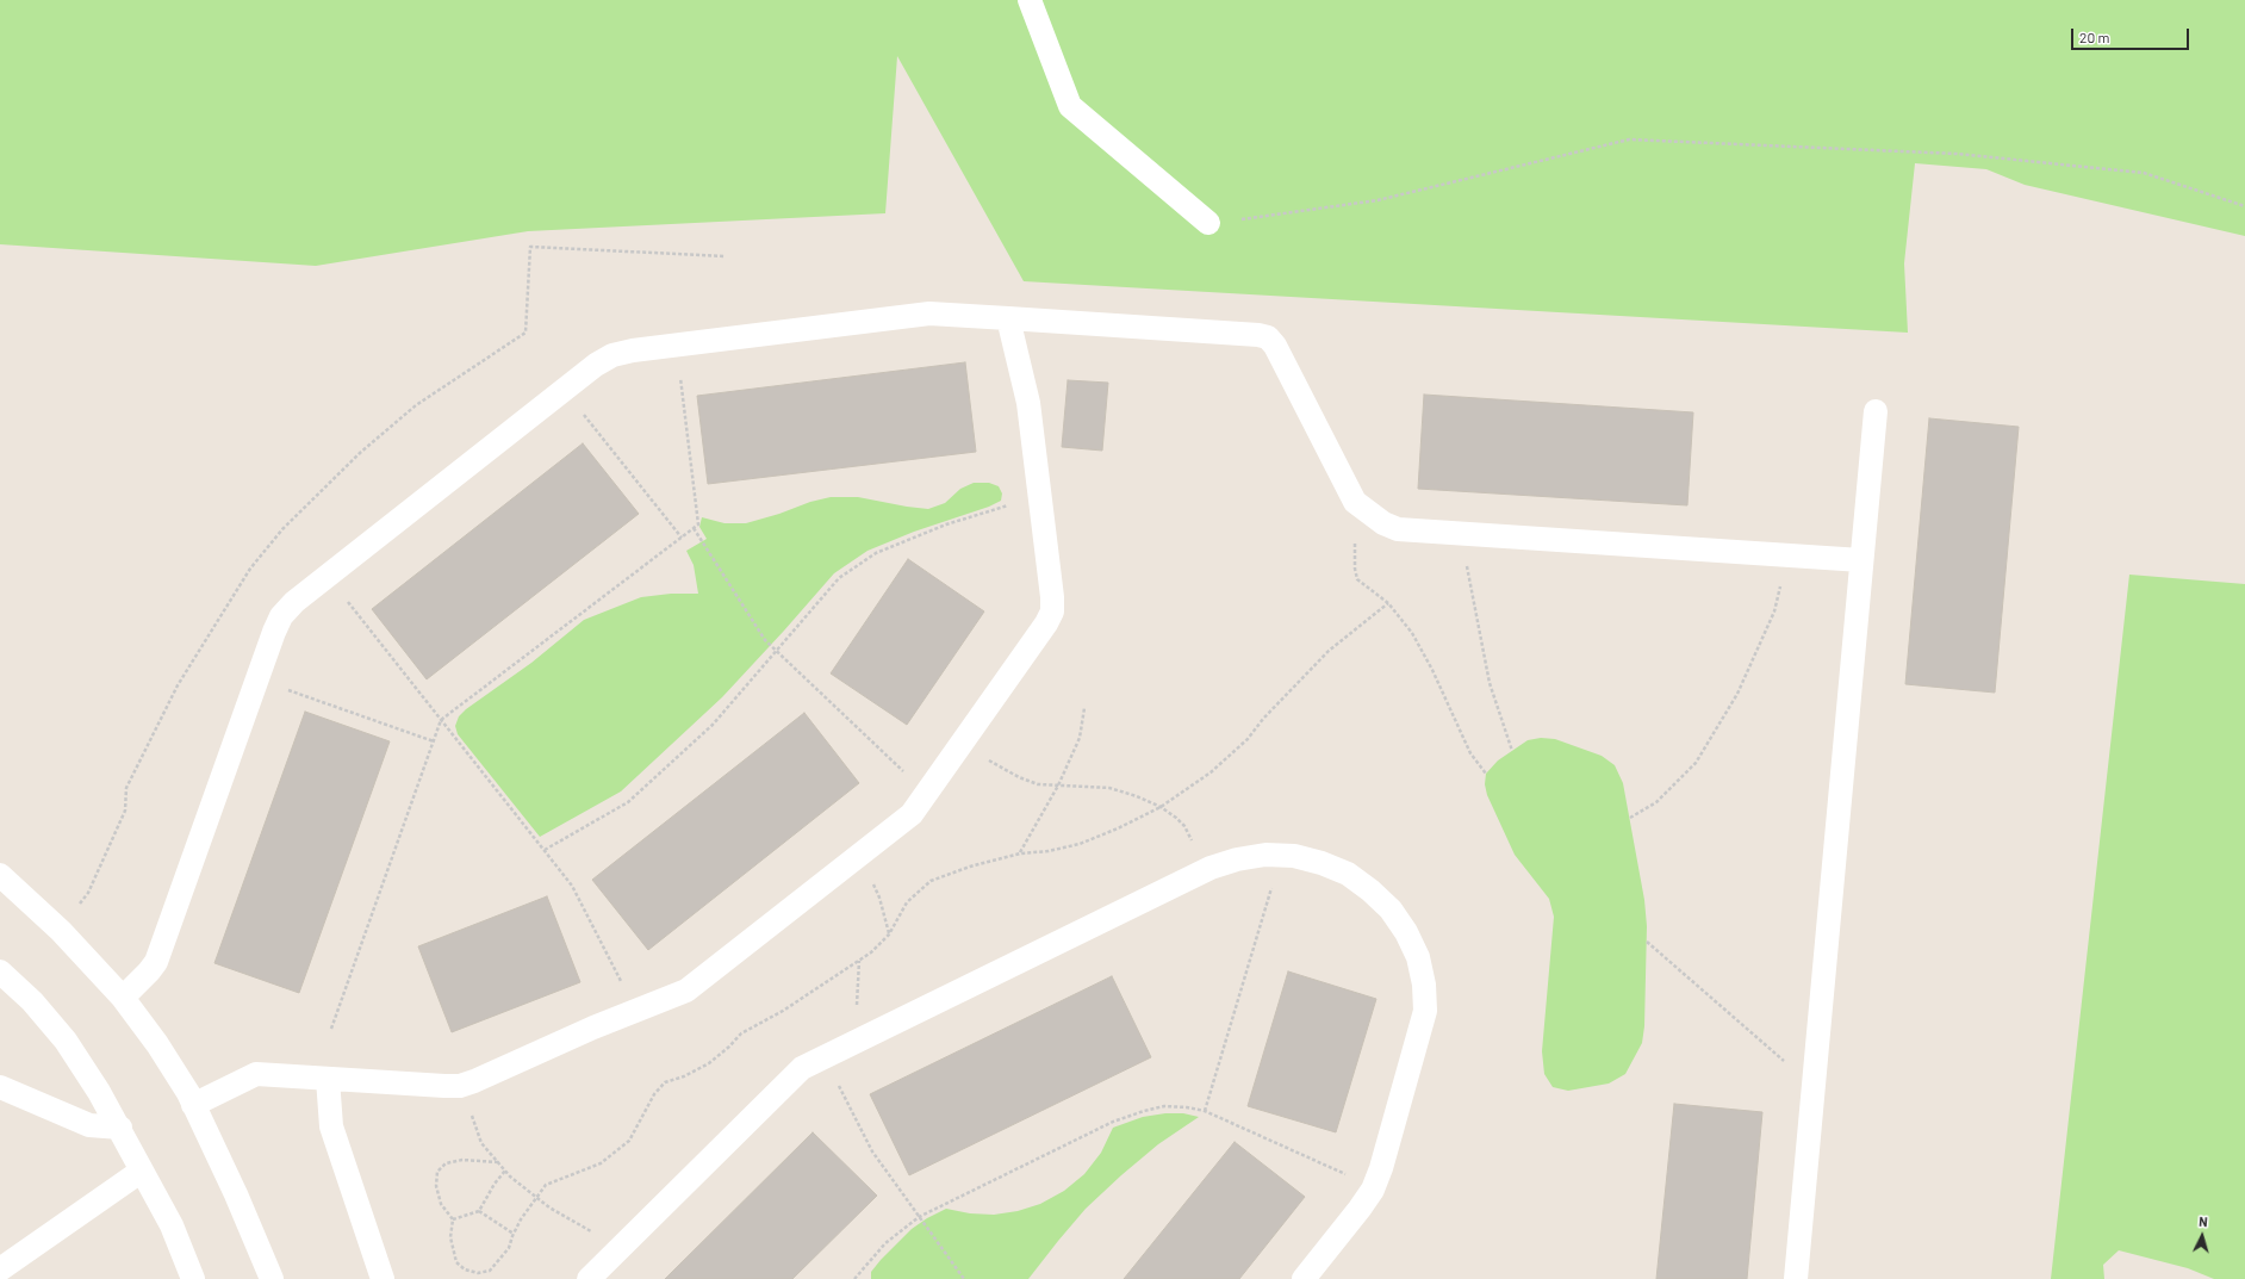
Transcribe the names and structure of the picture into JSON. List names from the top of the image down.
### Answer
{
  "scale_bar": "20 m",
  "north": "top"
}
